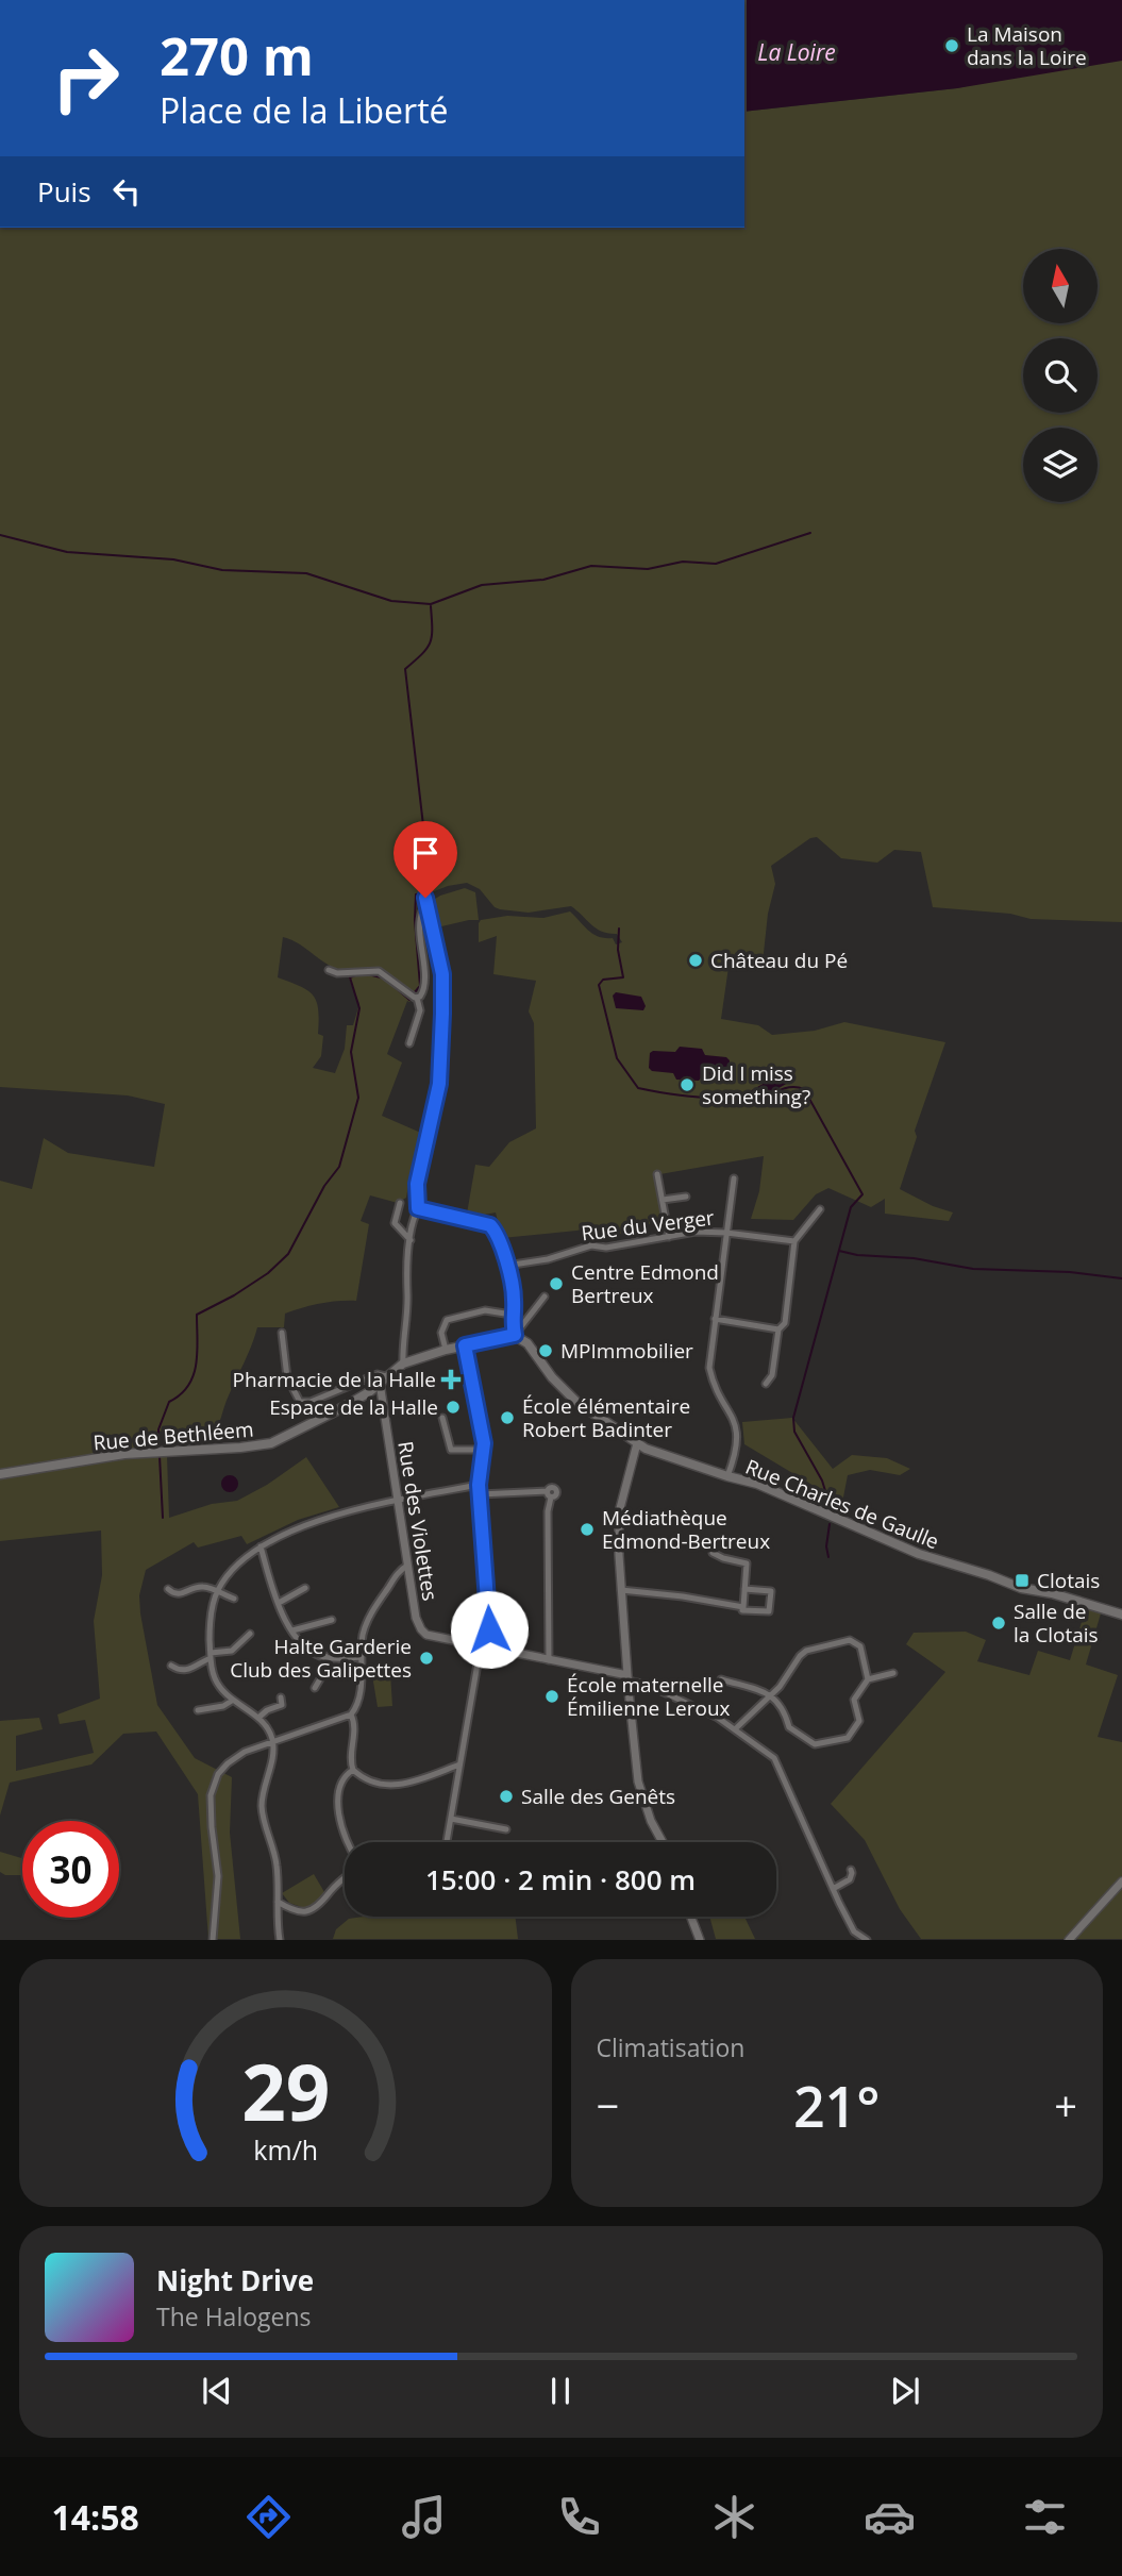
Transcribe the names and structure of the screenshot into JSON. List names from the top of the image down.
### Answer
{
  "streets": {
    "main road": ["Rue de Bethléem", "Rue Charles de Gaulle"],
    "street": ["Rue du Verger", "Rue des Violettes"]
  },
  "crossings": [
    ["Rue de Bethléem", "Rue Charles de Gaulle"],
    ["Rue de Bethléem", "Rue des Violettes"]
  ],
  "water": ["La Loire"],
  "places": {
    "other": [
      "La Maison dans la Loire",
      "Château du Pé",
      "Did I miss something?",
      "Centre Edmond Bertreux",
      "MPImmobilier",
      "Espace de la Halle",
      "École élémentaire Robert Badinter",
      "Médiathèque Edmond-Bertreux",
      "Salle de la Clotais",
      "Halte Garderie Club des Galipettes",
      "École maternelle Émilienne Leroux",
      "Salle des Genêts"
    ],
    "health": ["Pharmacie de la Halle"],
    "transit": ["Clotais"]
  },
  "north": "top",
  "page": {
    "turn": ["270 m", "Place de la Liberté"],
    "then": "Puis",
    "limit": "30",
    "trip": "15:00 · 2 min · 800 m",
    "tile": "Climatisation",
    "heat": ["−", "21°", "+"],
    "song": ["Night Drive", "The Halogens"],
    "tabs": "14:58",
    "gauge": ["29", "km/h"]
  }
}
